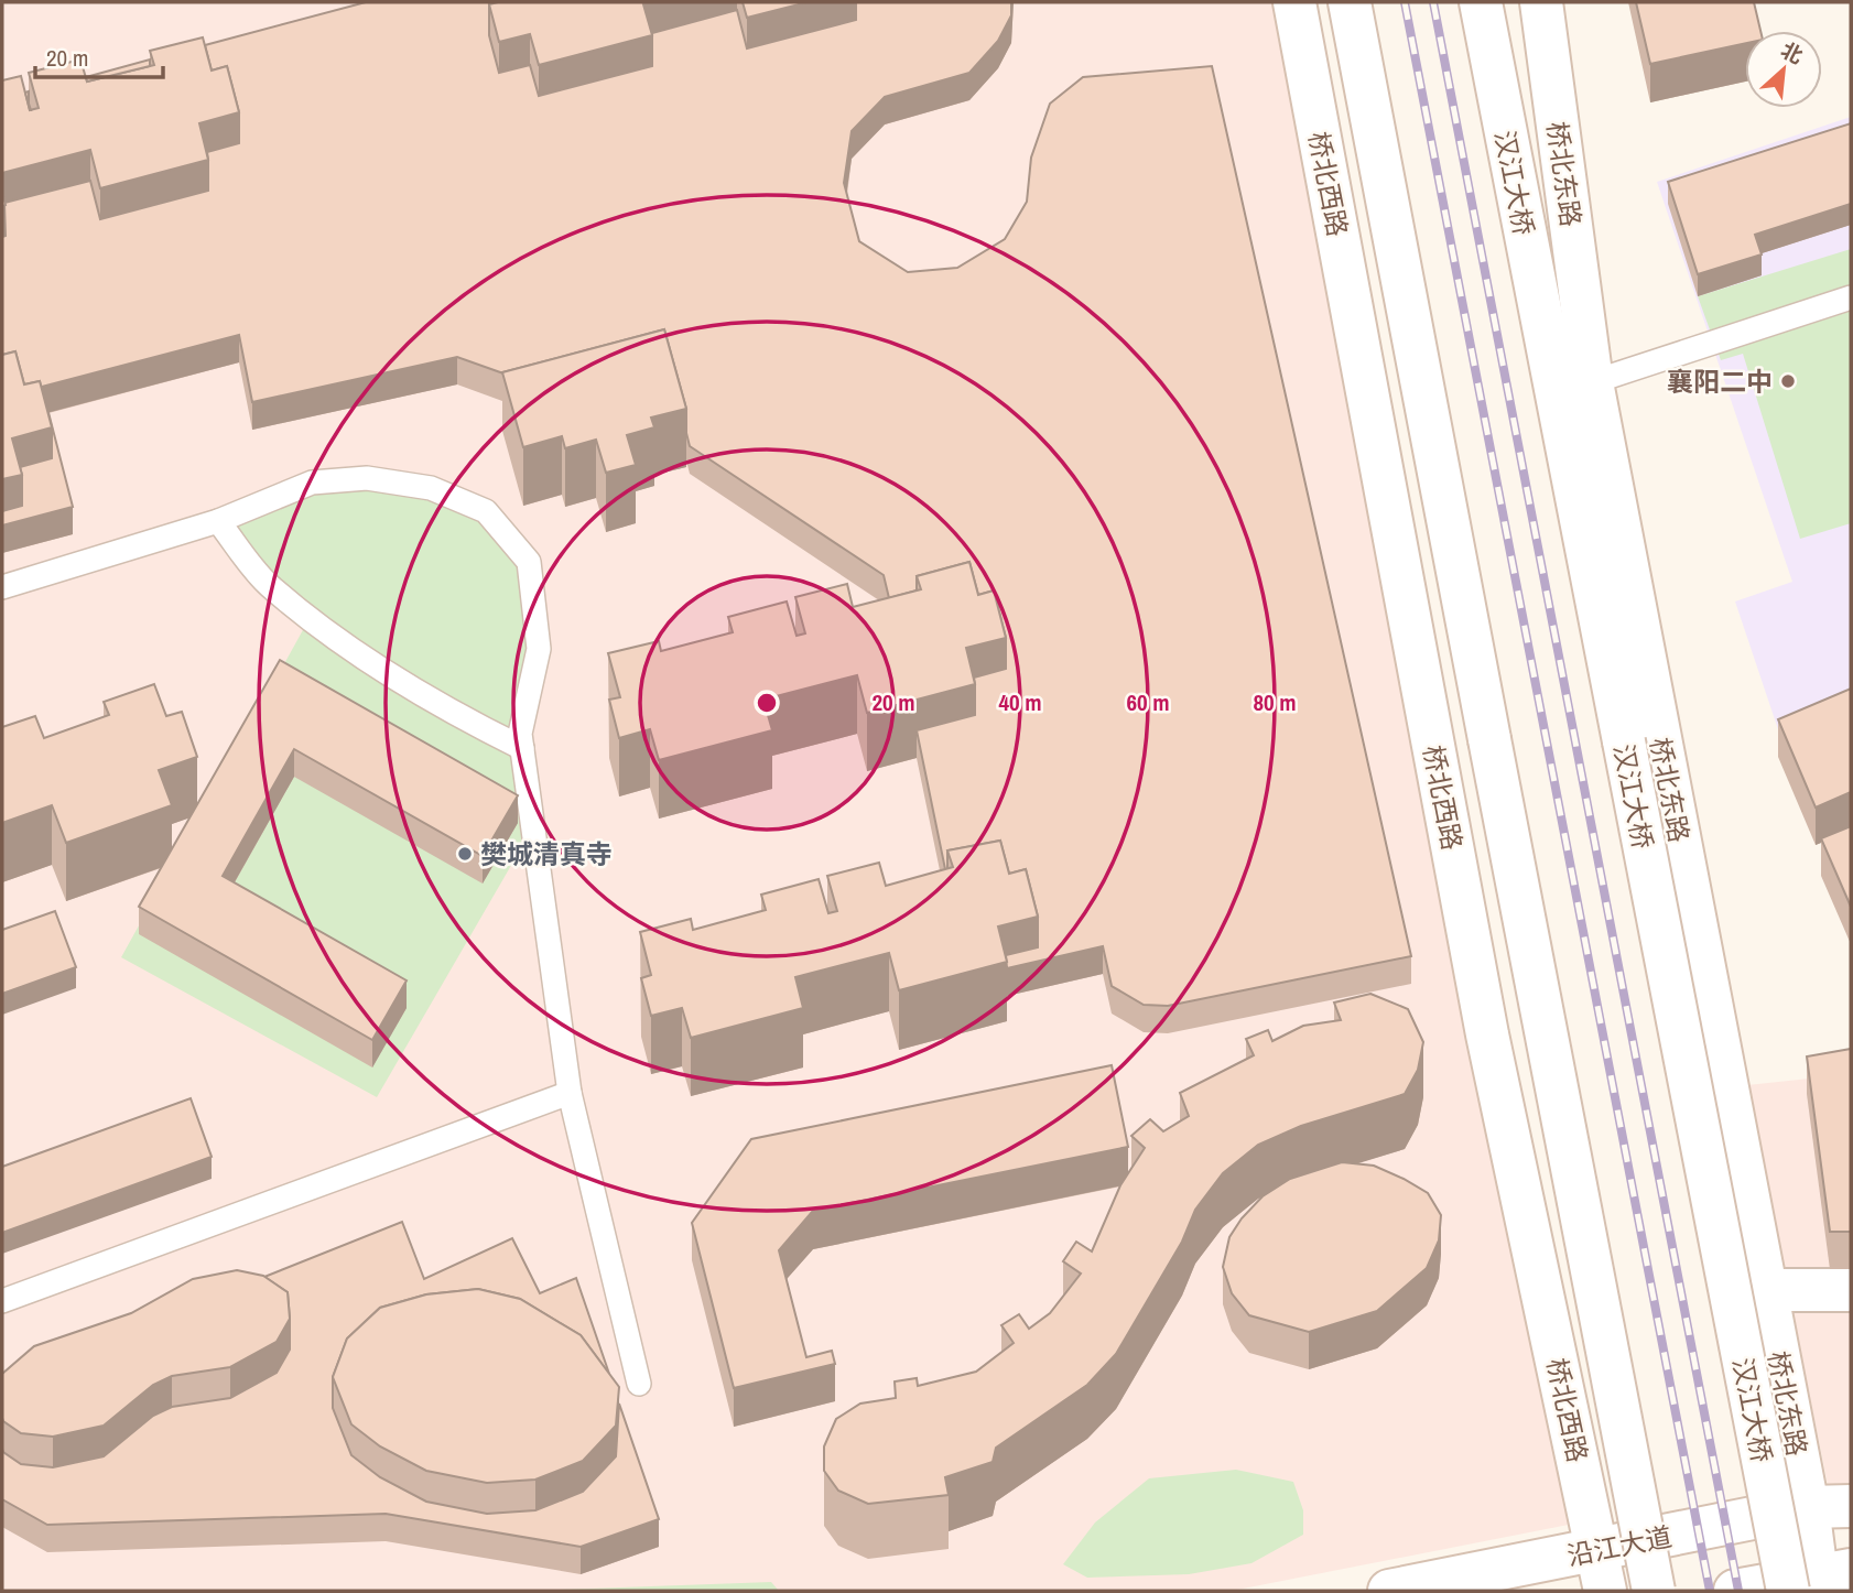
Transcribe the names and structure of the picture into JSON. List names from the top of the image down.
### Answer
{
  "streets": {
    "main road": [
      "桥北东路",
      "汉江大桥",
      "桥北西路",
      "沿江大道"
    ]
  },
  "crossings": [
    ["桥北东路", "汉江大桥"],
    ["桥北东路", "沿江大道"],
    ["桥北西路", "沿江大道"]
  ],
  "places": ["襄阳二中", "樊城清真寺"],
  "scale_bar": "20 m",
  "north": "top right",
  "rings": [
    "20 m",
    "40 m",
    "60 m",
    "80 m"
  ]
}
